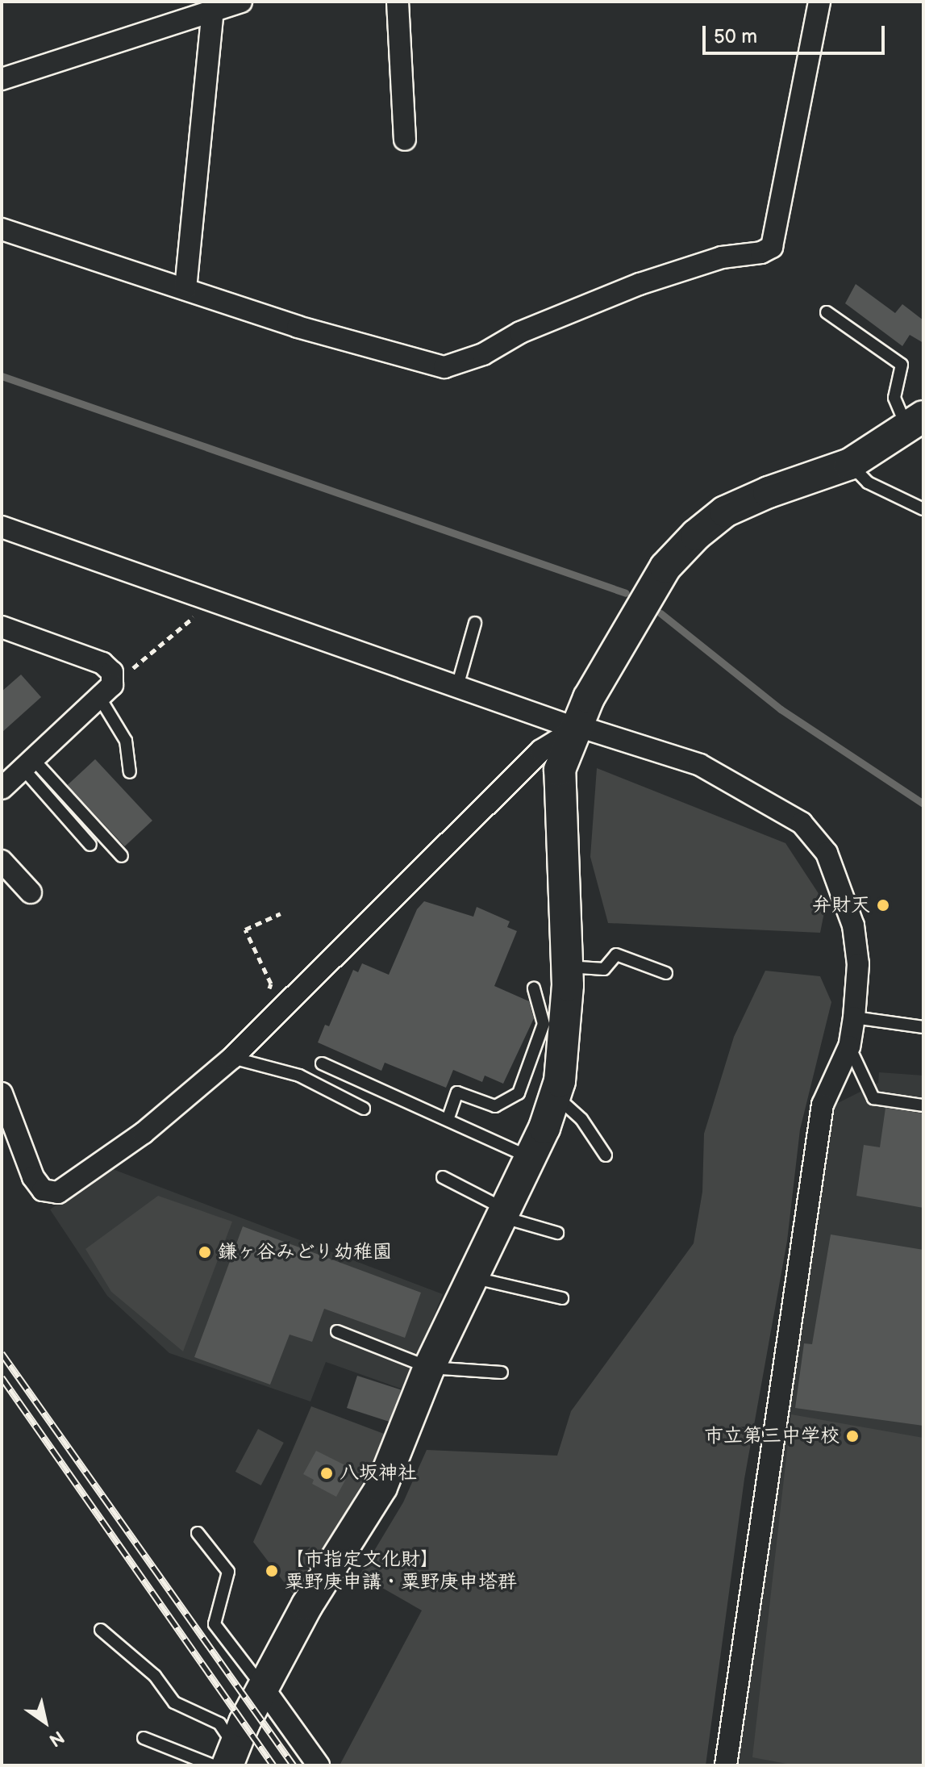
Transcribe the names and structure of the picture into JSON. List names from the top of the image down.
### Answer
{
  "places": [
    "弁財天",
    "鎌ヶ谷みどり幼稚園",
    "市立第三中学校",
    "八坂神社",
    "【市指定文化財】 粟野庚申講・粟野庚申塔群"
  ],
  "scale_bar": "50 m",
  "north": "bottom right"
}
